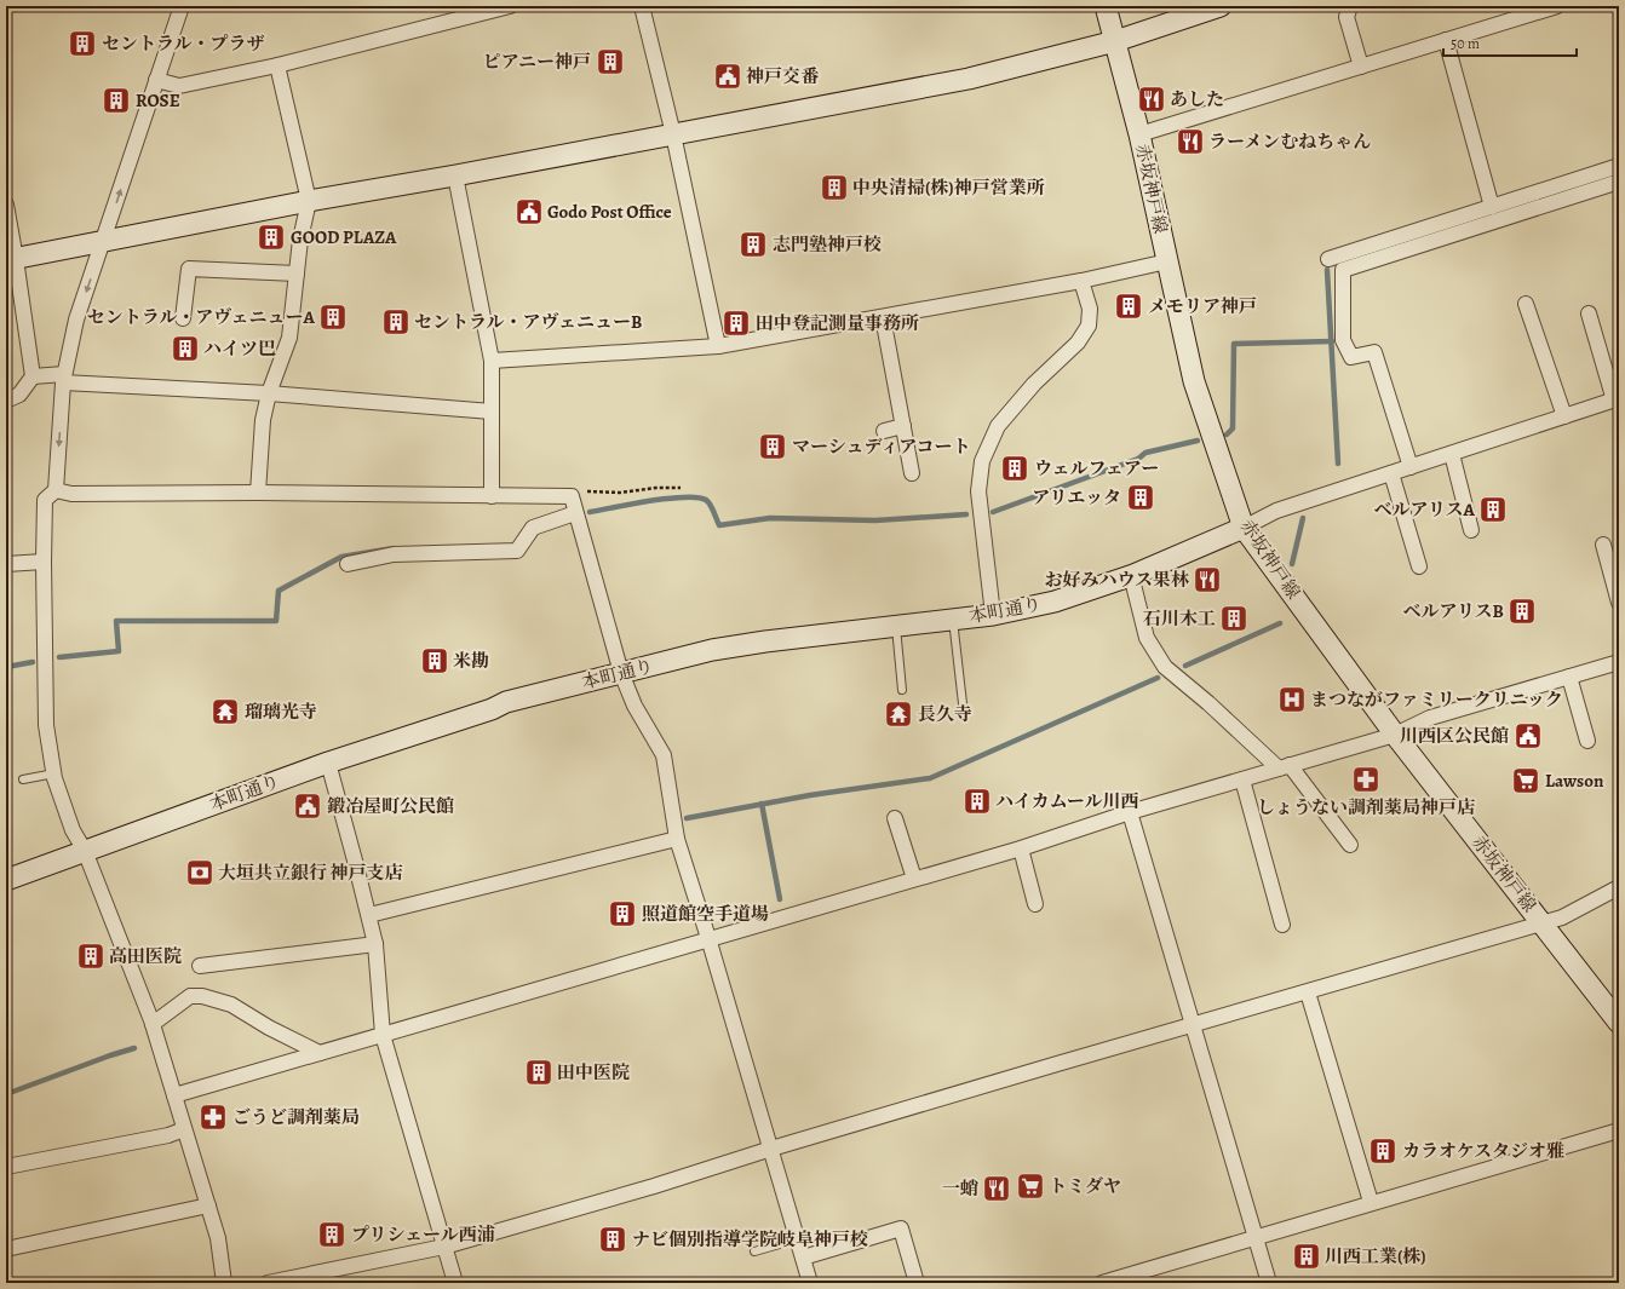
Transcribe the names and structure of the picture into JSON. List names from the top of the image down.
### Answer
{
  "streets": {
    "street": ["赤坂神戸線", "本町通り"]
  },
  "crossings": [
    ["赤坂神戸線", "本町通り"]
  ],
  "places": {
    "building": [
      "セントラル・プラザ",
      "ピアニー神戸",
      "ROSE",
      "中央清掃(株)神戸営業所",
      "GOOD PLAZA",
      "志門塾神戸校",
      "メモリア神戸",
      "セントラル・アヴェニューA",
      "セントラル・アヴェニューB",
      "田中登記測量事務所",
      "ハイツ巴",
      "マーシュディアコート",
      "ウェルフェアー",
      "アリエッタ",
      "ベルアリスA",
      "ベルアリスB",
      "石川木工",
      "米勘",
      "ハイカムール川西",
      "照道館空手道場",
      "高田医院",
      "田中医院",
      "カラオケスタジオ雅",
      "プリシェール西浦",
      "ナビ個別指導学院岐阜神戸校",
      "川西工業(株)"
    ],
    "public building": [
      "神戸交番",
      "Godo Post Office",
      "川西区公民館",
      "鍛冶屋町公民館"
    ],
    "restaurant": [
      "あした",
      "ラーメンむねちゃん",
      "お好みハウス果林",
      "一蛸"
    ],
    "hospital": ["まつながファミリークリニック"],
    "temple": ["瑠璃光寺", "長久寺"],
    "pharmacy": ["しょうない調剤薬局神戸店", "ごうど調剤薬局"],
    "supermarket": ["Lawson", "トミダヤ"],
    "bank": ["大垣共立銀行 神戸支店"]
  },
  "scale_bar": "50 m"
}
